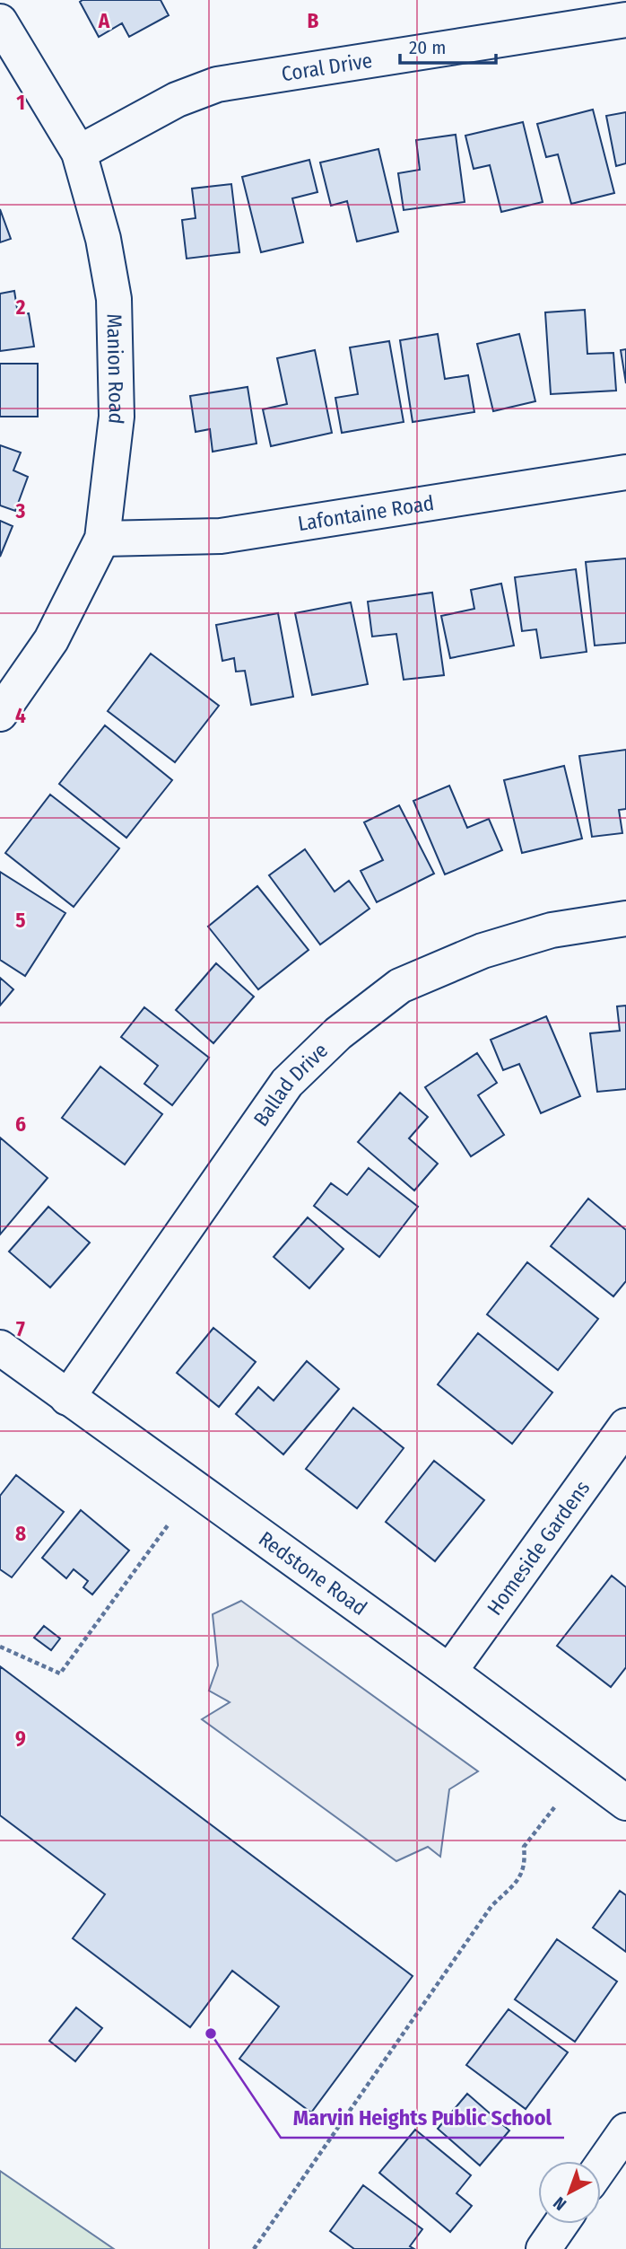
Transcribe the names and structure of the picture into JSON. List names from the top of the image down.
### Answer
{
  "streets": {
    "street": [
      "Coral Drive",
      "Manion Road",
      "Lafontaine Road",
      "Ballad Drive",
      "Homeside Gardens",
      "Redstone Road"
    ]
  },
  "crossings": [
    ["Coral Drive", "Manion Road"],
    ["Manion Road", "Lafontaine Road"],
    ["Ballad Drive", "Redstone Road"],
    ["Homeside Gardens", "Redstone Road"]
  ],
  "places": ["Marvin Heights Public School"],
  "scale_bar": "20 m",
  "north": "bottom left",
  "grid": {
    "columns": ["A", "B"],
    "rows": [
      "1",
      "2",
      "3",
      "4",
      "5",
      "6",
      "7",
      "8",
      "9"
    ]
  }
}
